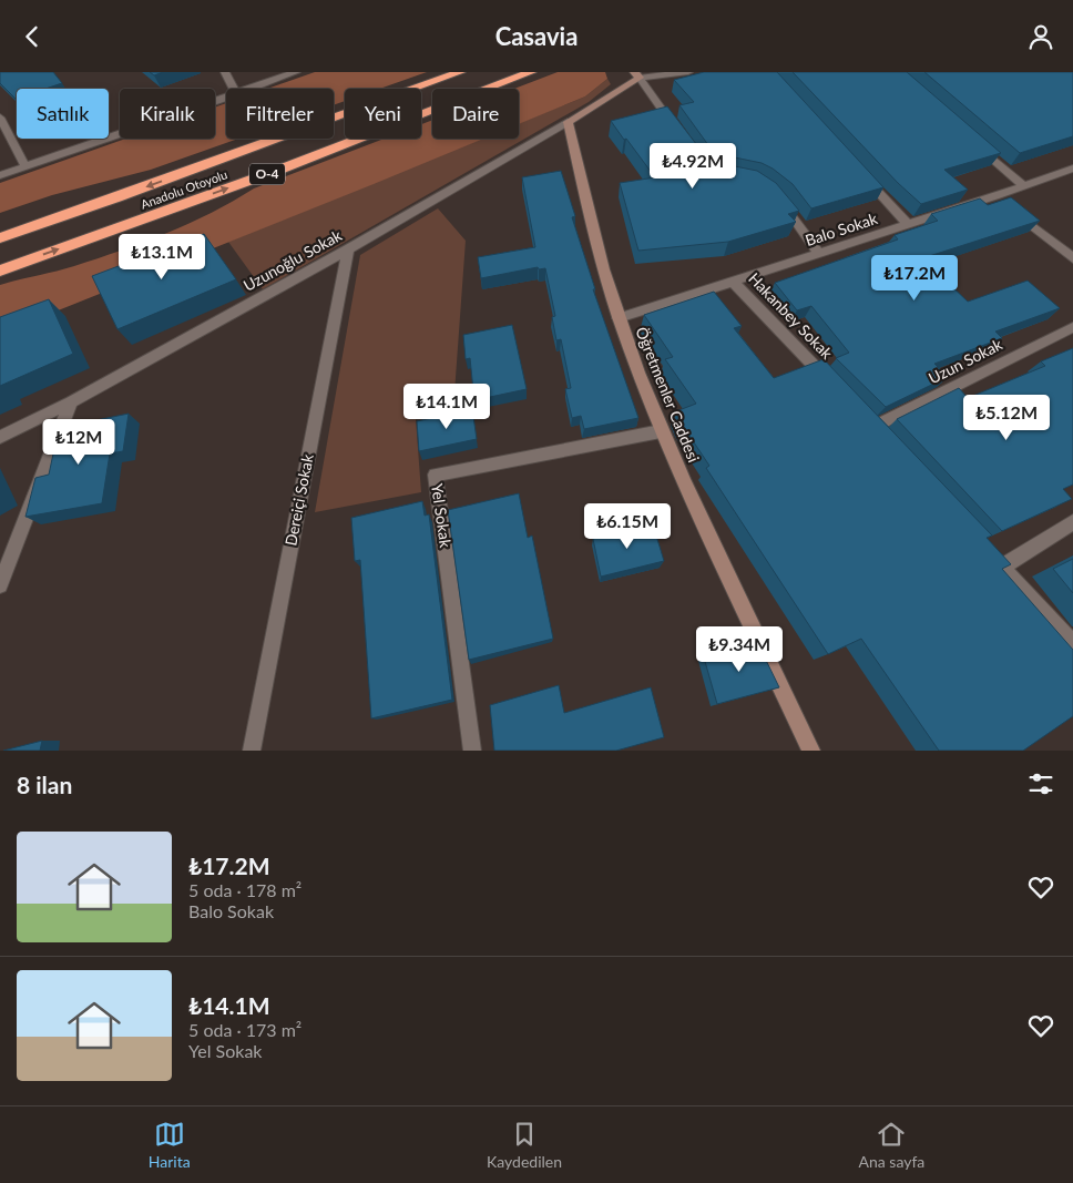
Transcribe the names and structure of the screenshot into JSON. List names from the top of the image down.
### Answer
{
  "streets": {
    "highway": ["O-4", "Anadolu Otoyolu"],
    "street": [
      "Balo Sokak",
      "Uzunoğlu Sokak",
      "Hakanbey Sokak",
      "Uzun Sokak",
      "Öğretmenler Caddesi",
      "Dereiçi Sokak",
      "Yel Sokak"
    ]
  },
  "crossings": [
    ["Balo Sokak", "Hakanbey Sokak"],
    ["Balo Sokak", "Öğretmenler Caddesi"],
    ["Uzunoğlu Sokak", "Öğretmenler Caddesi"],
    ["Uzunoğlu Sokak", "Dereiçi Sokak"],
    ["Öğretmenler Caddesi", "Yel Sokak"]
  ],
  "page": {
    "header": "Casavia",
    "chip": [
      "Satılık",
      "Kiralık",
      "Filtreler",
      "Yeni",
      "Daire"
    ],
    "price": [
      "₺4.92M",
      "₺13.1M",
      "₺17.2M",
      "₺14.1M",
      "₺5.12M",
      "₺12M",
      "₺6.15M",
      "₺9.34M"
    ],
    "heading": "8 ilan",
    "list": [
      {
        "name": "₺17.2M",
        "note": "5 oda · 178 m² · Balo Sokak"
      },
      {
        "name": "₺14.1M",
        "note": "5 oda · 173 m² · Yel Sokak"
      }
    ],
    "tabs": ["Harita", "Kaydedilen", "Ana sayfa"]
  }
}
